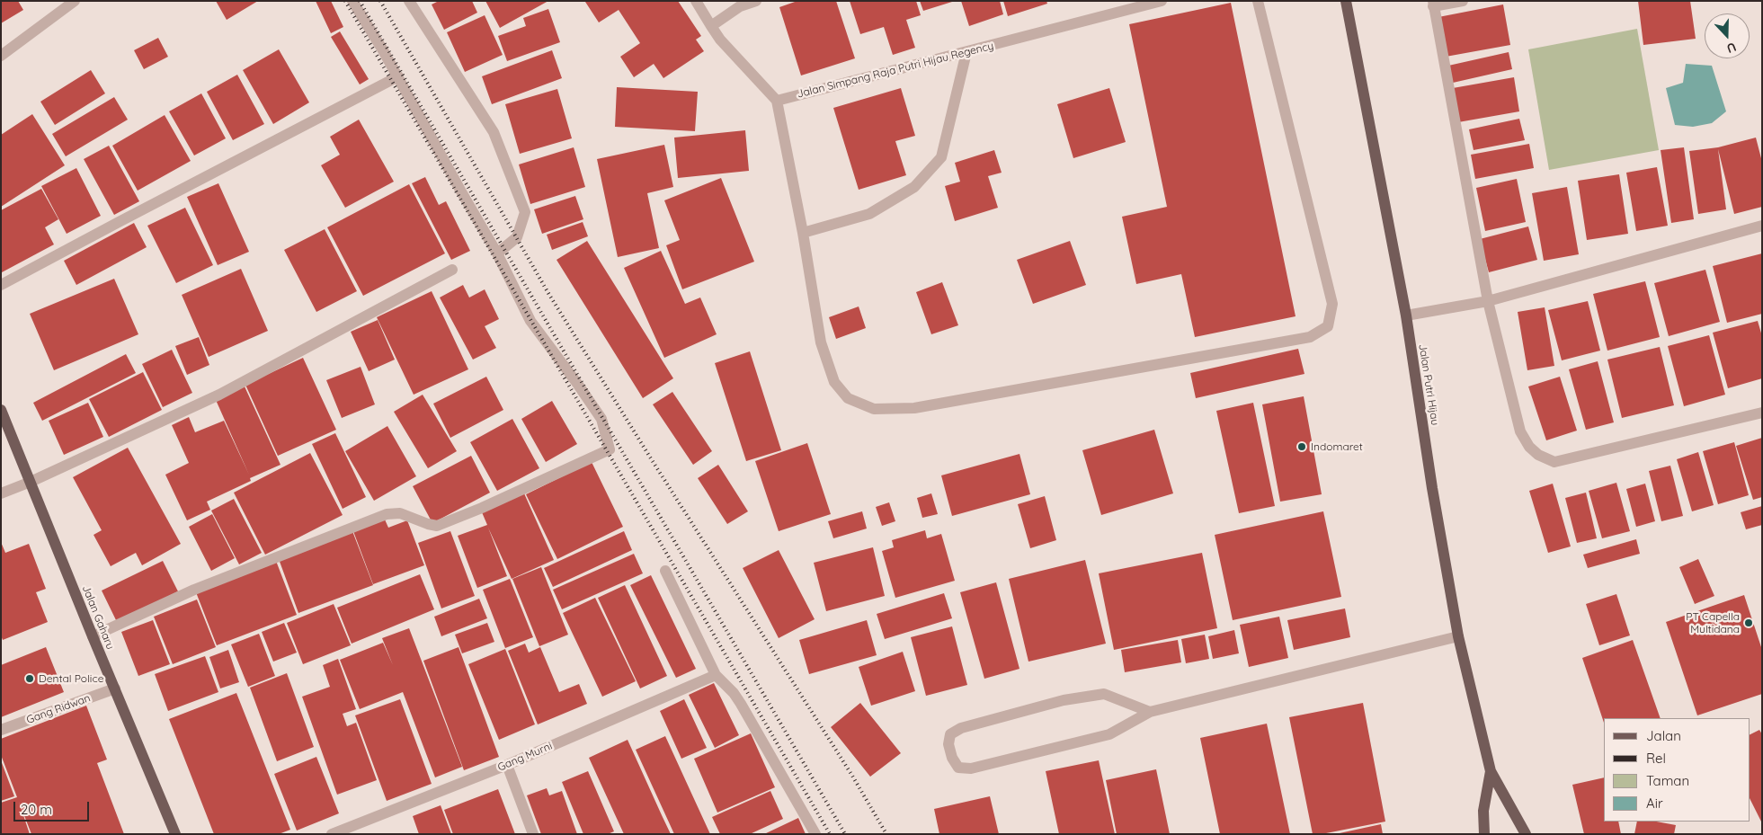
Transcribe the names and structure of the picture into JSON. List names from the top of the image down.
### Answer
{
  "streets": {
    "main road": ["Jalan Putri Hijau", "Jalan Gaharu"],
    "street": ["Jalan Simpang Raja Putri Hijau Regency", "Gang Ridwan", "Gang Murni"]
  },
  "crossings": [
    ["Jalan Gaharu", "Gang Ridwan"]
  ],
  "places": ["Indomaret", "PT Capella Multidana", "Dental Police"],
  "legend": [
    "Jalan",
    "Rel",
    "Taman",
    "Air"
  ],
  "scale_bar": "20 m",
  "north": "bottom"
}
